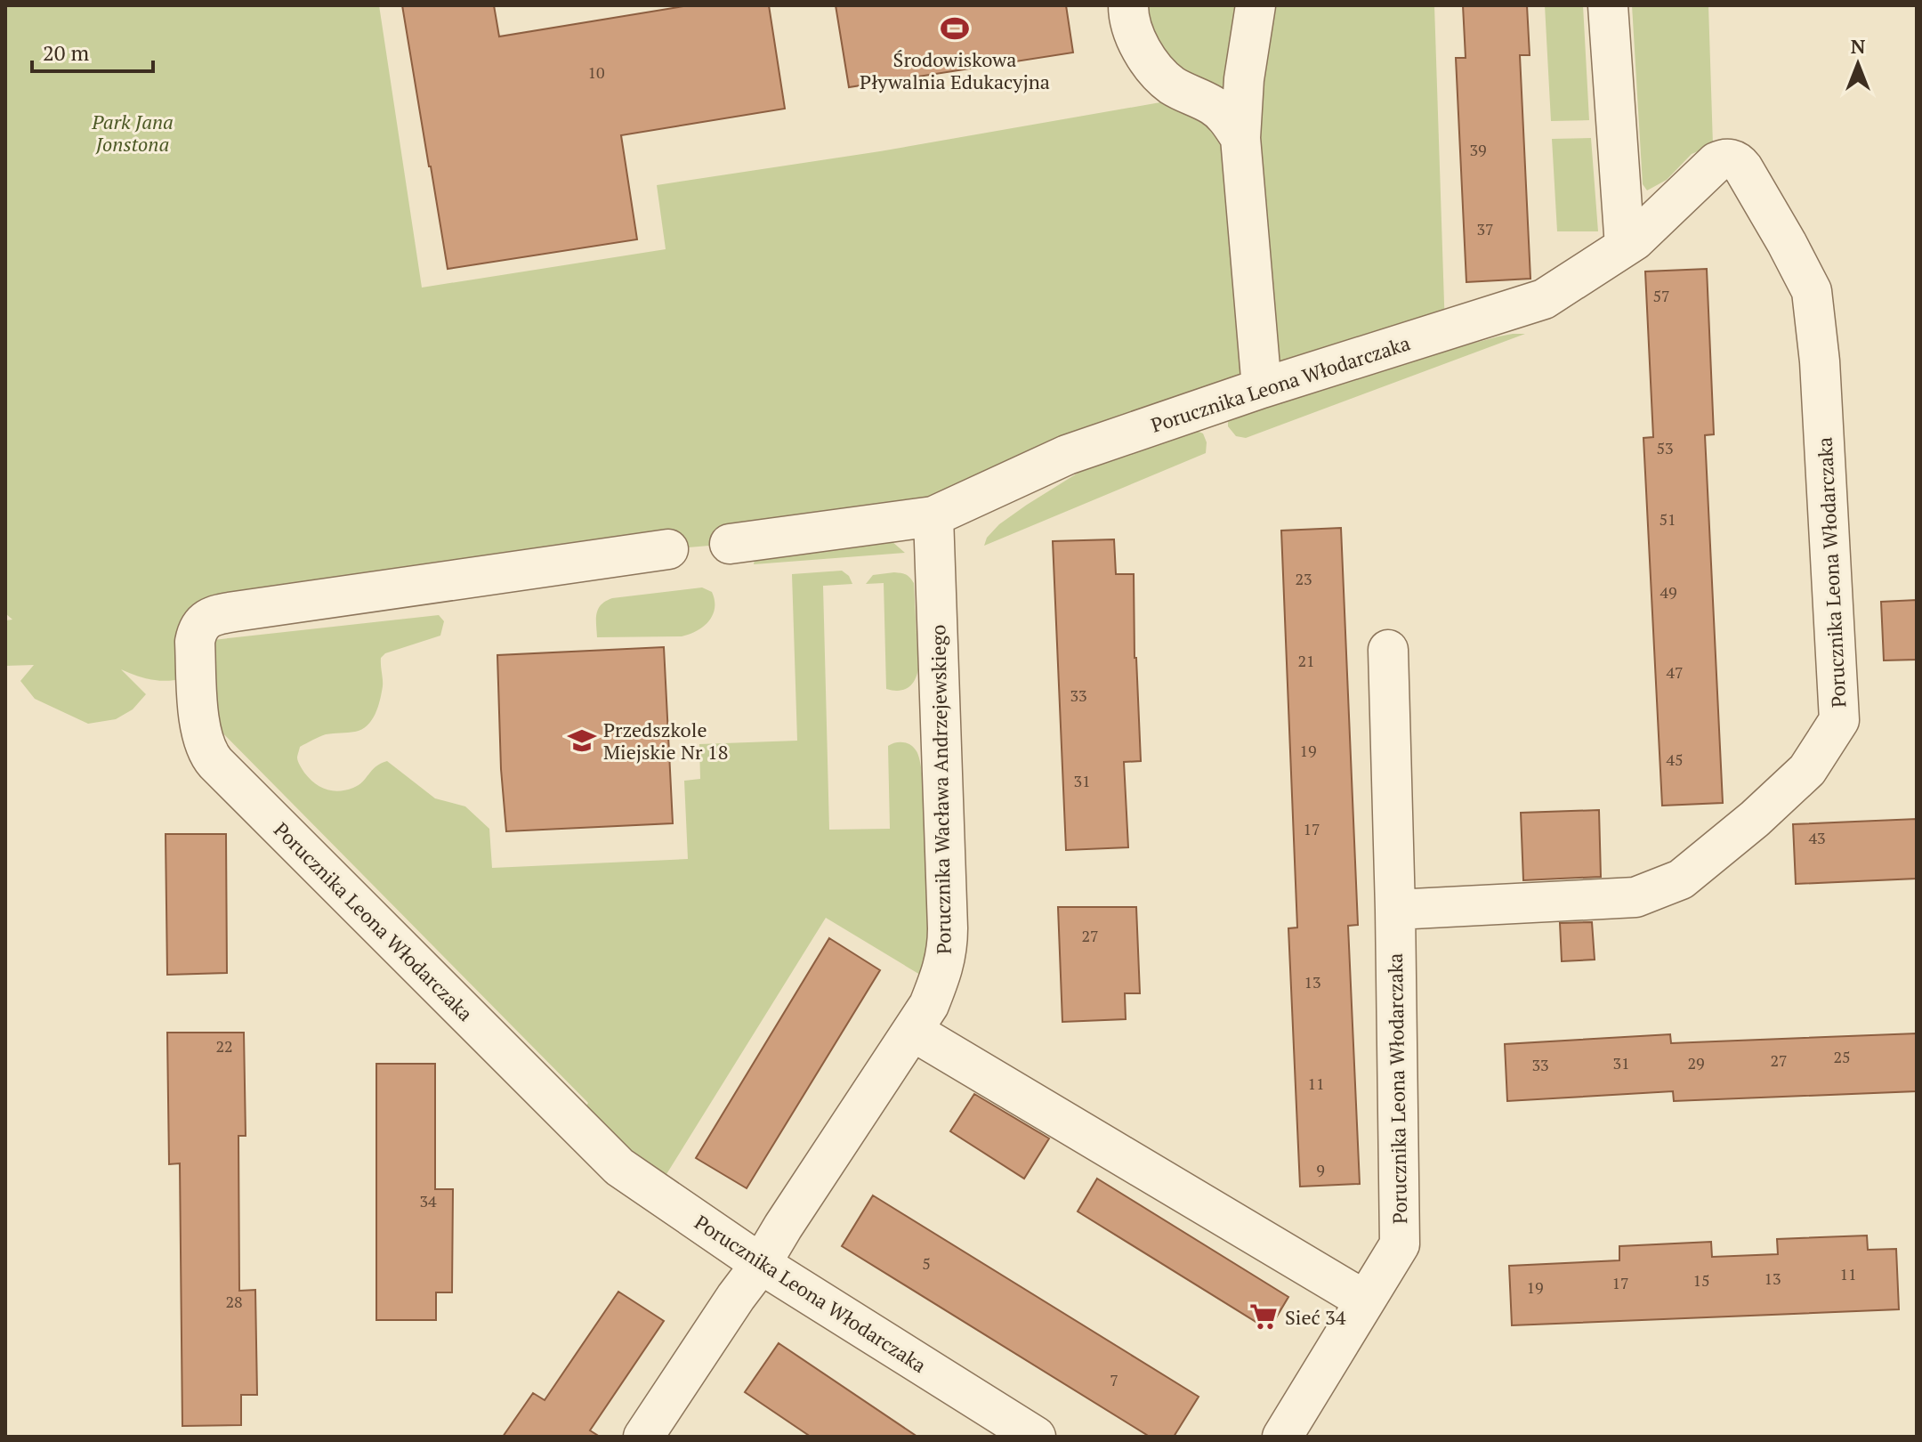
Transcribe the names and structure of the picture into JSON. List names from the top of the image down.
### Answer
{
  "streets": {
    "street": ["Porucznika Leona Włodarczaka", "Porucznika Wacława Andrzejewskiego"]
  },
  "crossings": [
    ["Porucznika Leona Włodarczaka", "Porucznika Wacława Andrzejewskiego"]
  ],
  "parks": ["Park Jana Jonstona"],
  "places": {
    "sports": ["Środowiskowa Pływalnia Edukacyjna"],
    "school or university": ["Przedszkole Miejskie Nr 18"],
    "supermarket": ["Sieć 34"]
  },
  "house_numbers": [
    "10",
    "39",
    "37",
    "57",
    "53",
    "51",
    "23",
    "49",
    "21",
    "47",
    "33",
    "19",
    "45",
    "31",
    "17",
    "43",
    "27",
    "13",
    "22",
    "25",
    "27",
    "31",
    "29",
    "33",
    "11",
    "9",
    "34",
    "5",
    "11",
    "13",
    "15",
    "17",
    "19",
    "28",
    "7"
  ],
  "scale_bar": "20 m",
  "north": "top"
}
